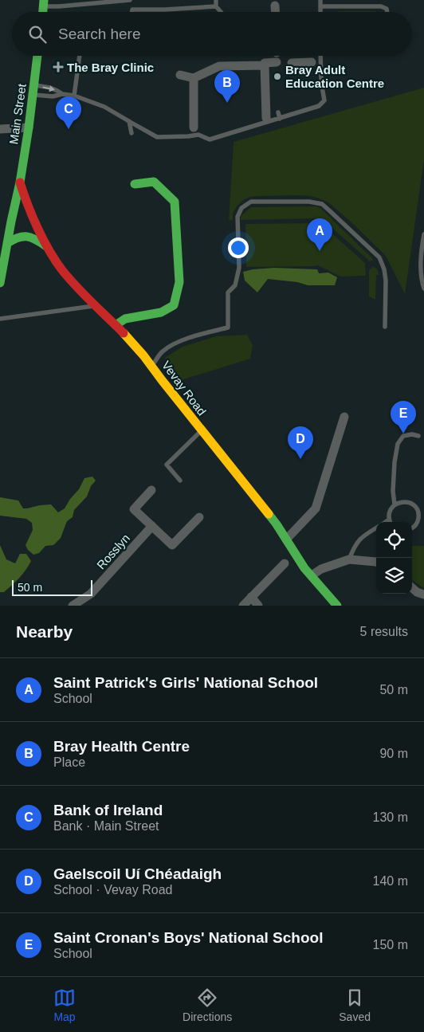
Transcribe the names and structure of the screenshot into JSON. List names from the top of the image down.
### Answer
{
  "streets": {
    "main road": ["Main Street", "Vevay Road"],
    "street": ["Rosslyn"]
  },
  "crossings": [
    ["Main Street", "Vevay Road"]
  ],
  "places": {
    "health": ["The Bray Clinic"],
    "other": ["Bray Adult Education Centre"]
  },
  "scale_bar": "50 m",
  "page": {
    "search": "Search here",
    "pins": [
      "B",
      "C",
      "A",
      "E",
      "D"
    ],
    "scale": "50 m",
    "heading": ["Nearby", "5 results"],
    "list": [
      {
        "mark": "A",
        "name": "Saint Patrick's Girls' National School",
        "note": "School",
        "value": "50 m"
      },
      {
        "mark": "B",
        "name": "Bray Health Centre",
        "note": "Place",
        "value": "90 m"
      },
      {
        "mark": "C",
        "name": "Bank of Ireland",
        "note": "Bank · Main Street",
        "value": "130 m"
      },
      {
        "mark": "D",
        "name": "Gaelscoil Uí Chéadaigh",
        "note": "School · Vevay Road",
        "value": "140 m"
      },
      {
        "mark": "E",
        "name": "Saint Cronan's Boys' National School",
        "note": "School",
        "value": "150 m"
      }
    ],
    "nav": ["Map", "Directions", "Saved"]
  }
}
